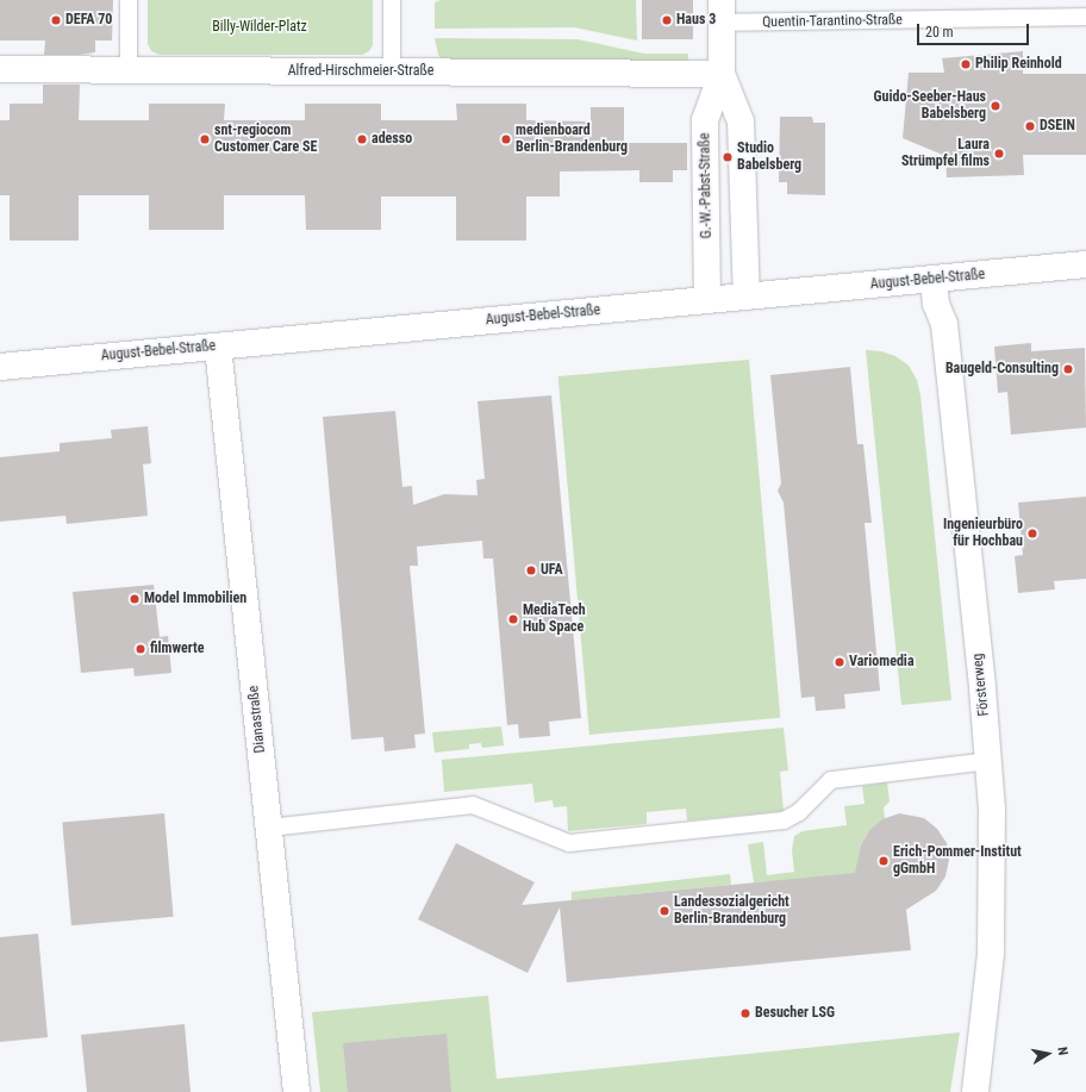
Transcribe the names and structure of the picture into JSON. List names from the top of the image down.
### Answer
{
  "streets": {
    "street": [
      "Alfred-Hirschmeier-Straße",
      "G.-W.-Pabst-Straße",
      "August-Bebel-Straße",
      "Försterweg",
      "Dianastraße"
    ],
    "lane": ["Quentin-Tarantino-Straße"]
  },
  "crossings": [
    ["Quentin-Tarantino-Straße", "G.-W.-Pabst-Straße"],
    ["Alfred-Hirschmeier-Straße", "G.-W.-Pabst-Straße"],
    ["G.-W.-Pabst-Straße", "August-Bebel-Straße"],
    ["August-Bebel-Straße", "Försterweg"],
    ["August-Bebel-Straße", "Dianastraße"]
  ],
  "parks": ["Billy-Wilder-Platz"],
  "places": [
    "DEFA 70",
    "Haus 3",
    "Philip Reinhold",
    "Guido-Seeber-Haus Babelsberg",
    "DSEIN",
    "snt-regiocom Customer Care SE",
    "adesso",
    "medienboard Berlin-Brandenburg",
    "Laura Strümpfel films",
    "Studio Babelsberg",
    "Baugeld-Consulting",
    "Ingenieurbüro für Hochbau",
    "UFA",
    "Model Immobilien",
    "MediaTech Hub Space",
    "filmwerte",
    "Variomedia",
    "Erich-Pommer-Institut gGmbH",
    "Landessozialgericht Berlin-Brandenburg",
    "Besucher LSG"
  ],
  "scale_bar": "20 m",
  "north": "right"
}
